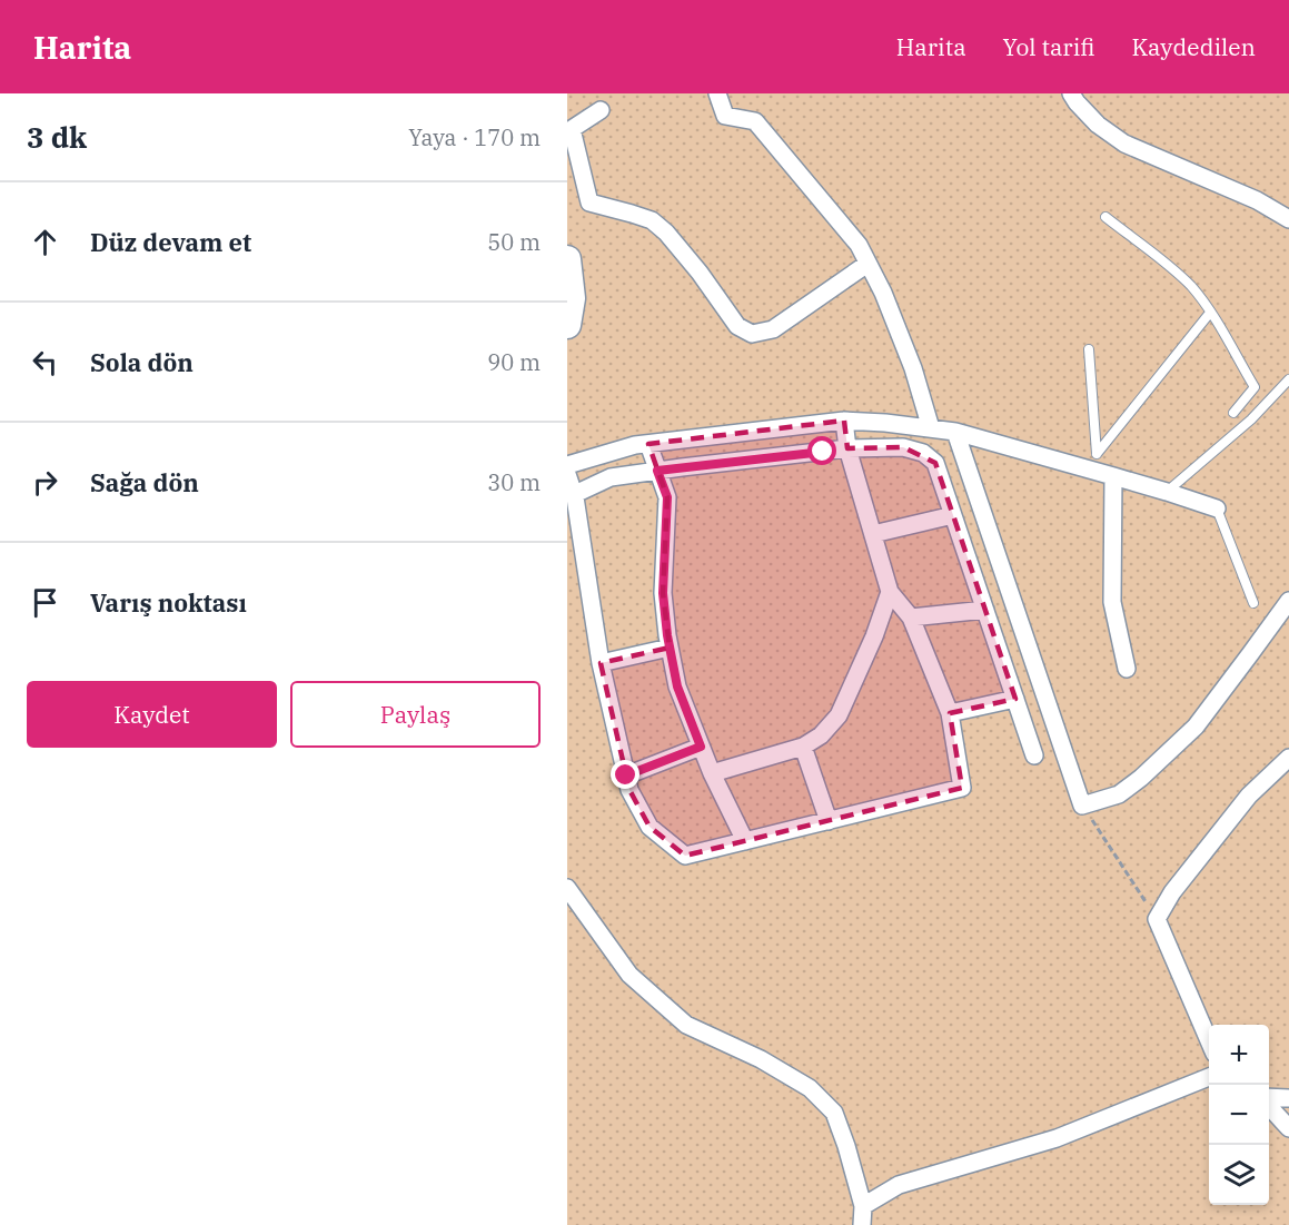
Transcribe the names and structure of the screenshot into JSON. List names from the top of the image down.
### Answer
{
  "page": {
    "header": "Harita",
    "nav": ["Harita", "Yol tarifi", "Kaydedilen"],
    "heading": ["3 dk", "Yaya · 170 m"],
    "list": [
      ["Düz devam et", "50 m"],
      ["Sola dön", "90 m"],
      ["Sağa dön", "30 m"],
      "Varış noktası"
    ],
    "buttons": ["Kaydet", "Paylaş"],
    "map_buttons": ["+", "−"]
  }
}
